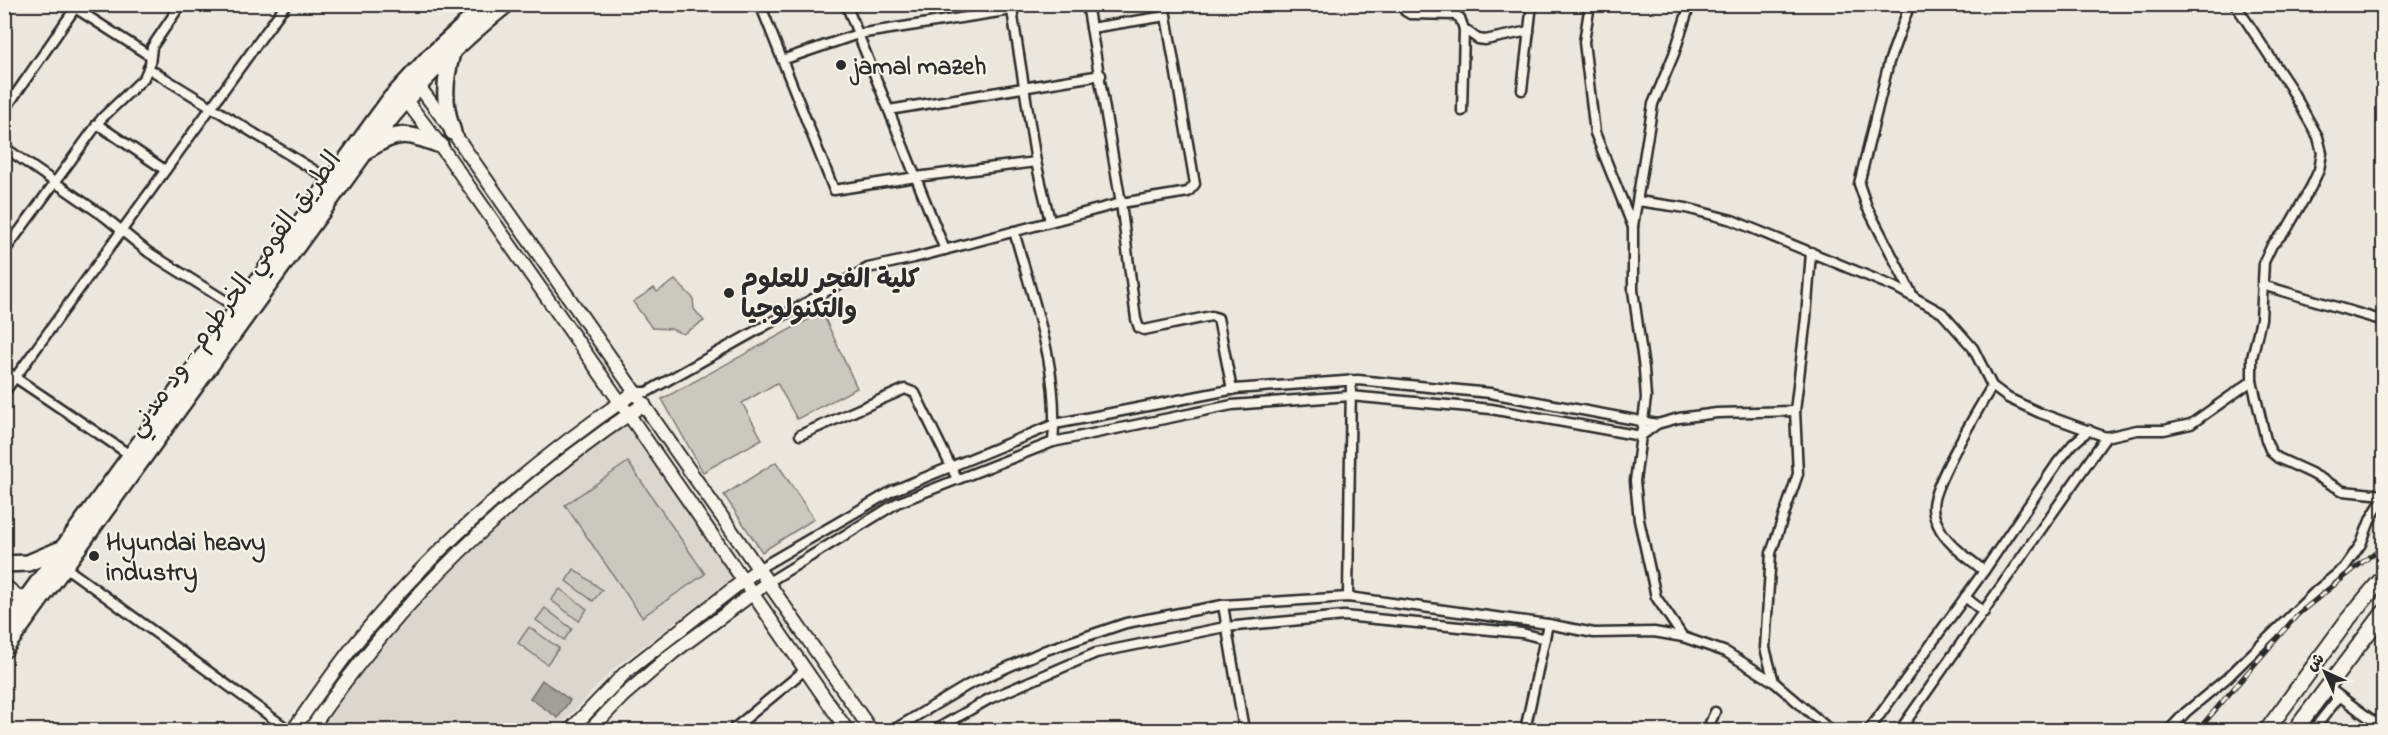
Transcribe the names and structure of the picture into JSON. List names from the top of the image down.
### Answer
{
  "streets": {
    "highway": ["الطريق القومي الخرطوم - ود مدني"]
  },
  "places": ["jamal mazeh", "كلية الفجر للعلوم والتكنولوجيا", "Hyundai heavy industry"],
  "north": "top left"
}
